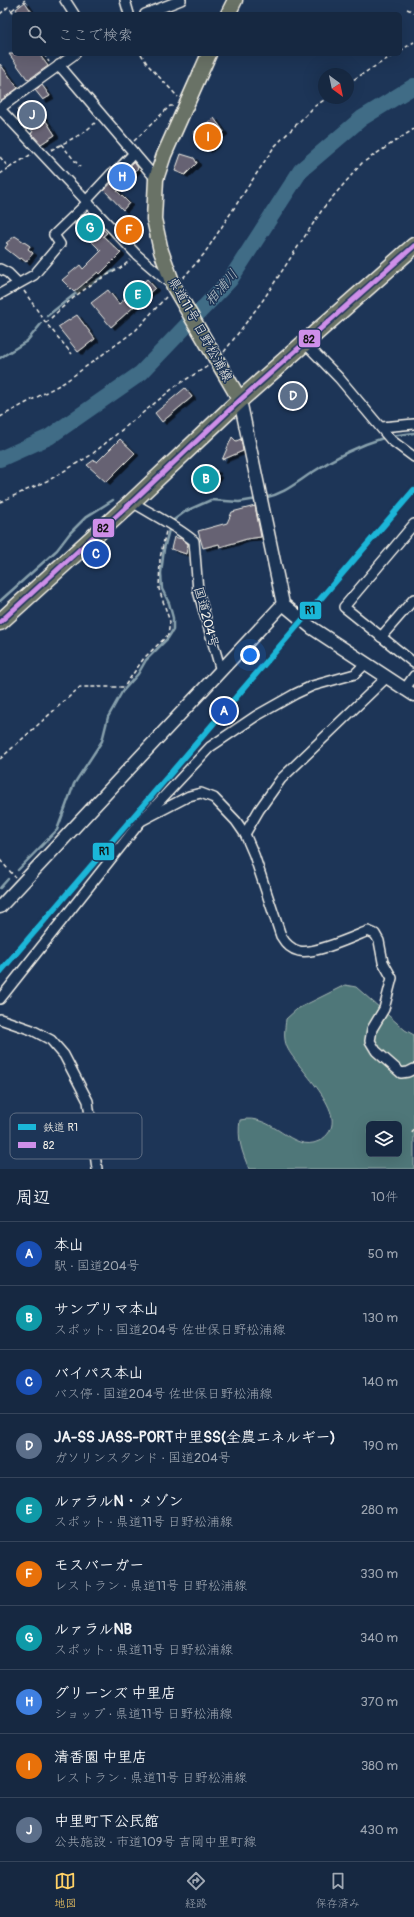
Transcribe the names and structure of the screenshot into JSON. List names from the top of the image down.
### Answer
{
  "streets": {
    "main road": ["県道11号 日野松浦線"],
    "street": ["国道204号"]
  },
  "water": ["相浦川"],
  "lines": ["transit line 82", "rail line R1"],
  "legend": ["鉄道 R1", "82"],
  "north": "bottom right",
  "page": {
    "search": "ここで検索",
    "pins": [
      "J",
      "I",
      "H",
      "G",
      "F",
      "E",
      "D",
      "B",
      "C",
      "A"
    ],
    "heading": ["周辺", "10件"],
    "list": [
      {
        "mark": "A",
        "name": "本山",
        "note": "駅 · 国道204号",
        "value": "50 m"
      },
      {
        "mark": "B",
        "name": "サンプリマ本山",
        "note": "スポット · 国道204号 佐世保日野松浦線",
        "value": "130 m"
      },
      {
        "mark": "C",
        "name": "バイパス本山",
        "note": "バス停 · 国道204号 佐世保日野松浦線",
        "value": "140 m"
      },
      {
        "mark": "D",
        "name": "JA-SS JASS-PORT中里SS(全農エネルギー)",
        "note": "ガソリンスタンド · 国道204号",
        "value": "190 m"
      },
      {
        "mark": "E",
        "name": "ルァラルN・メゾン",
        "note": "スポット · 県道11号 日野松浦線",
        "value": "280 m"
      },
      {
        "mark": "F",
        "name": "モスバーガー",
        "note": "レストラン · 県道11号 日野松浦線",
        "value": "330 m"
      },
      {
        "mark": "G",
        "name": "ルァラルNB",
        "note": "スポット · 県道11号 日野松浦線",
        "value": "340 m"
      },
      {
        "mark": "H",
        "name": "グリーンズ 中里店",
        "note": "ショップ · 県道11号 日野松浦線",
        "value": "370 m"
      },
      {
        "mark": "I",
        "name": "清香園 中里店",
        "note": "レストラン · 県道11号 日野松浦線",
        "value": "380 m"
      },
      {
        "mark": "J",
        "name": "中里町下公民館",
        "note": "公共施設 · 市道109号 吉岡中里町線",
        "value": "430 m"
      }
    ],
    "nav": ["地図", "経路", "保存済み"]
  }
}
